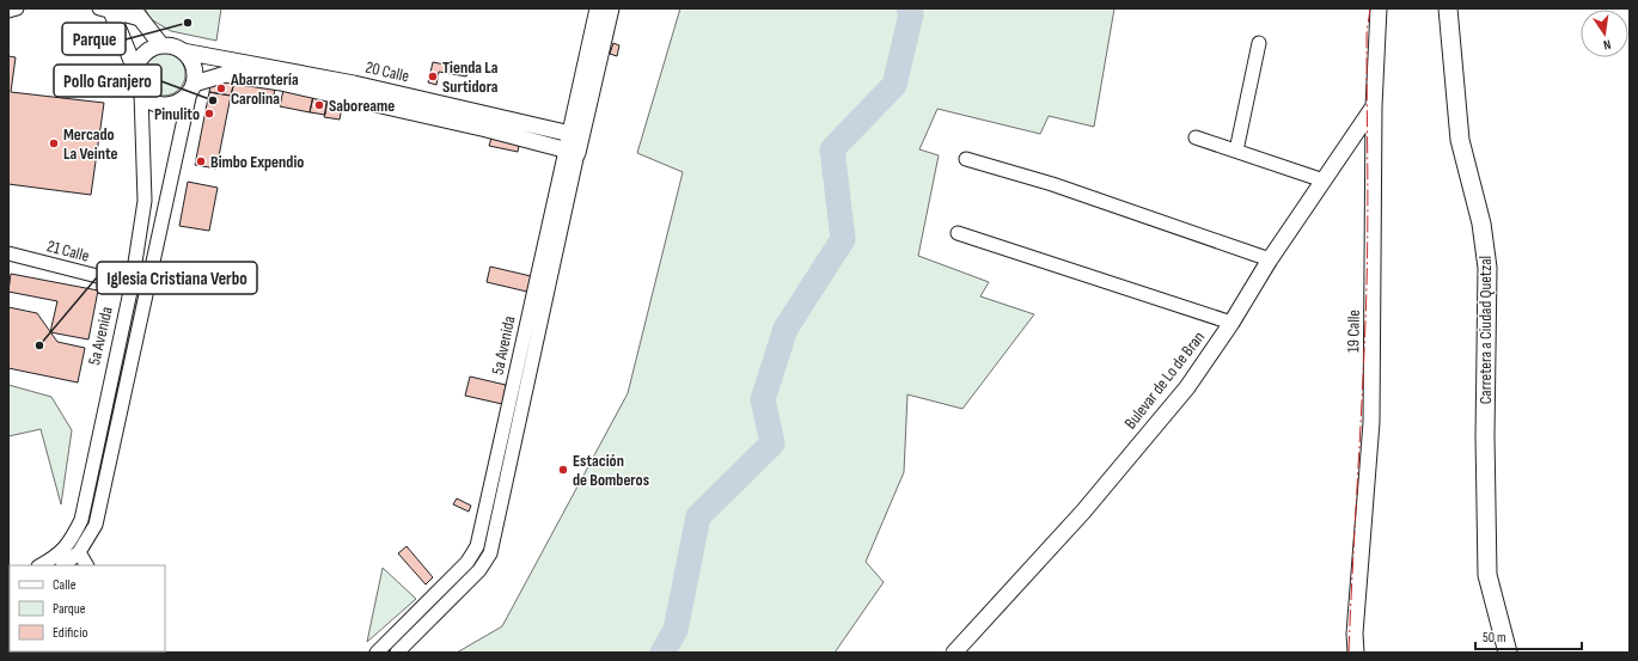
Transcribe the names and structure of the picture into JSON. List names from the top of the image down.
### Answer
{
  "streets": {
    "main road": ["Carretera a Ciudad Quetzal"],
    "street": [
      "20 Calle",
      "21 Calle",
      "19 Calle",
      "5a Avenida",
      "Bulevar de Lo de Bran"
    ]
  },
  "crossings": [
    ["20 Calle", "5a Avenida"],
    ["21 Calle", "5a Avenida"],
    ["19 Calle", "Bulevar de Lo de Bran"]
  ],
  "places": [
    "Parque",
    "Tienda La Surtidora",
    "Abarrotería Carolina",
    "Pollo Granjero",
    "Saboreame",
    "Pinulito",
    "Mercado La Veinte",
    "Bimbo Expendio",
    "Iglesia Cristiana Verbo",
    "Estación de Bomberos"
  ],
  "legend": ["Calle", "Parque", "Edificio"],
  "scale_bar": "50 m",
  "north": "bottom"
}
